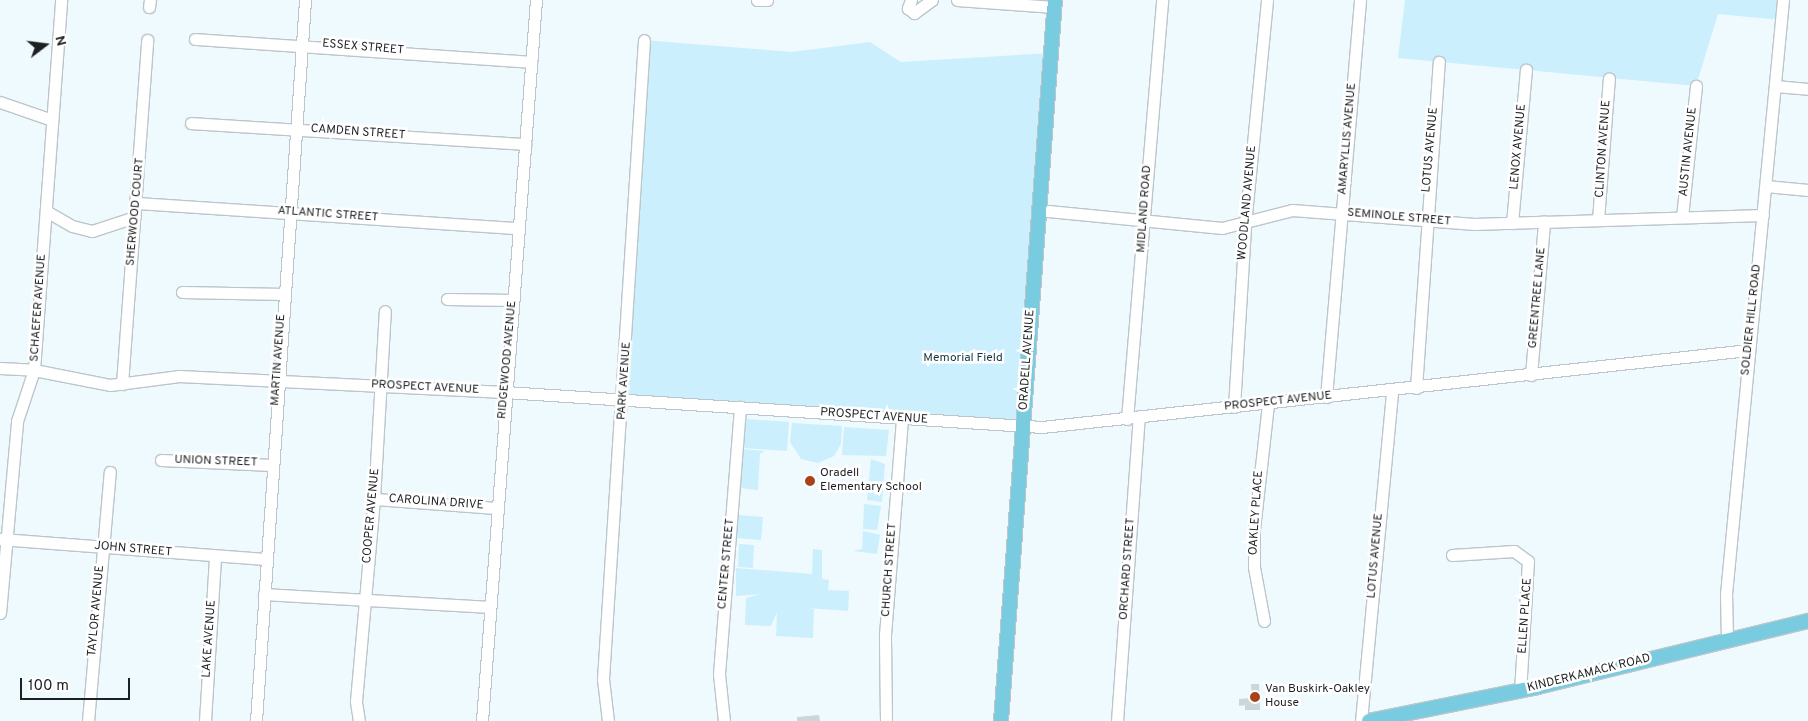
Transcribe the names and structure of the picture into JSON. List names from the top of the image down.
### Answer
{
  "streets": {
    "main road": ["ORADELL AVENUE", "KINDERKAMACK ROAD"],
    "street": [
      "ESSEX STREET",
      "CAMDEN STREET",
      "AMARYLLIS AVENUE",
      "LENOX AVENUE",
      "CLINTON AVENUE",
      "LOTUS AVENUE",
      "AUSTIN AVENUE",
      "WOODLAND AVENUE",
      "MIDLAND ROAD",
      "SHERWOOD COURT",
      "ATLANTIC STREET",
      "SEMINOLE STREET",
      "GREENTREE LANE",
      "SCHAEFER AVENUE",
      "SOLDIER HILL ROAD",
      "MARTIN AVENUE",
      "RIDGEWOOD AVENUE",
      "PARK AVENUE",
      "PROSPECT AVENUE",
      "UNION STREET",
      "CAROLINA DRIVE",
      "OAKLEY PLACE",
      "COOPER AVENUE",
      "JOHN STREET",
      "CENTER STREET",
      "ORCHARD STREET",
      "CHURCH STREET",
      "TAYLOR AVENUE",
      "ELLEN PLACE",
      "LAKE AVENUE"
    ]
  },
  "crossings": [
    ["ESSEX STREET", "MARTIN AVENUE"],
    ["ESSEX STREET", "RIDGEWOOD AVENUE"],
    ["CAMDEN STREET", "MARTIN AVENUE"],
    ["CAMDEN STREET", "RIDGEWOOD AVENUE"],
    ["AMARYLLIS AVENUE", "SEMINOLE STREET"],
    ["AMARYLLIS AVENUE", "PROSPECT AVENUE"],
    ["LENOX AVENUE", "SEMINOLE STREET"],
    ["CLINTON AVENUE", "SEMINOLE STREET"],
    ["LOTUS AVENUE", "SEMINOLE STREET"],
    ["LOTUS AVENUE", "PROSPECT AVENUE"],
    ["AUSTIN AVENUE", "SEMINOLE STREET"],
    ["WOODLAND AVENUE", "SEMINOLE STREET"],
    ["WOODLAND AVENUE", "PROSPECT AVENUE"],
    ["MIDLAND ROAD", "SEMINOLE STREET"],
    ["MIDLAND ROAD", "PROSPECT AVENUE"],
    ["SHERWOOD COURT", "ATLANTIC STREET"],
    ["SHERWOOD COURT", "PROSPECT AVENUE"],
    ["ATLANTIC STREET", "MARTIN AVENUE"],
    ["ATLANTIC STREET", "RIDGEWOOD AVENUE"],
    ["SEMINOLE STREET", "GREENTREE LANE"],
    ["SEMINOLE STREET", "SOLDIER HILL ROAD"],
    ["SEMINOLE STREET", "ORADELL AVENUE"],
    ["GREENTREE LANE", "PROSPECT AVENUE"],
    ["SCHAEFER AVENUE", "PROSPECT AVENUE"],
    ["SCHAEFER AVENUE", "JOHN STREET"],
    ["SOLDIER HILL ROAD", "PROSPECT AVENUE"],
    ["SOLDIER HILL ROAD", "KINDERKAMACK ROAD"],
    ["MARTIN AVENUE", "PROSPECT AVENUE"],
    ["MARTIN AVENUE", "UNION STREET"],
    ["MARTIN AVENUE", "JOHN STREET"],
    ["RIDGEWOOD AVENUE", "PROSPECT AVENUE"],
    ["RIDGEWOOD AVENUE", "CAROLINA DRIVE"],
    ["ORADELL AVENUE", "PROSPECT AVENUE"],
    ["PARK AVENUE", "PROSPECT AVENUE"],
    ["PROSPECT AVENUE", "OAKLEY PLACE"],
    ["PROSPECT AVENUE", "COOPER AVENUE"],
    ["PROSPECT AVENUE", "CENTER STREET"],
    ["PROSPECT AVENUE", "ORCHARD STREET"],
    ["PROSPECT AVENUE", "CHURCH STREET"],
    ["CAROLINA DRIVE", "COOPER AVENUE"],
    ["JOHN STREET", "TAYLOR AVENUE"],
    ["JOHN STREET", "LAKE AVENUE"],
    ["ELLEN PLACE", "KINDERKAMACK ROAD"]
  ],
  "parks": ["Memorial Field"],
  "places": ["Oradell Elementary School", "Van Buskirk-Oakley House"],
  "scale_bar": "100 m",
  "north": "right"
}
